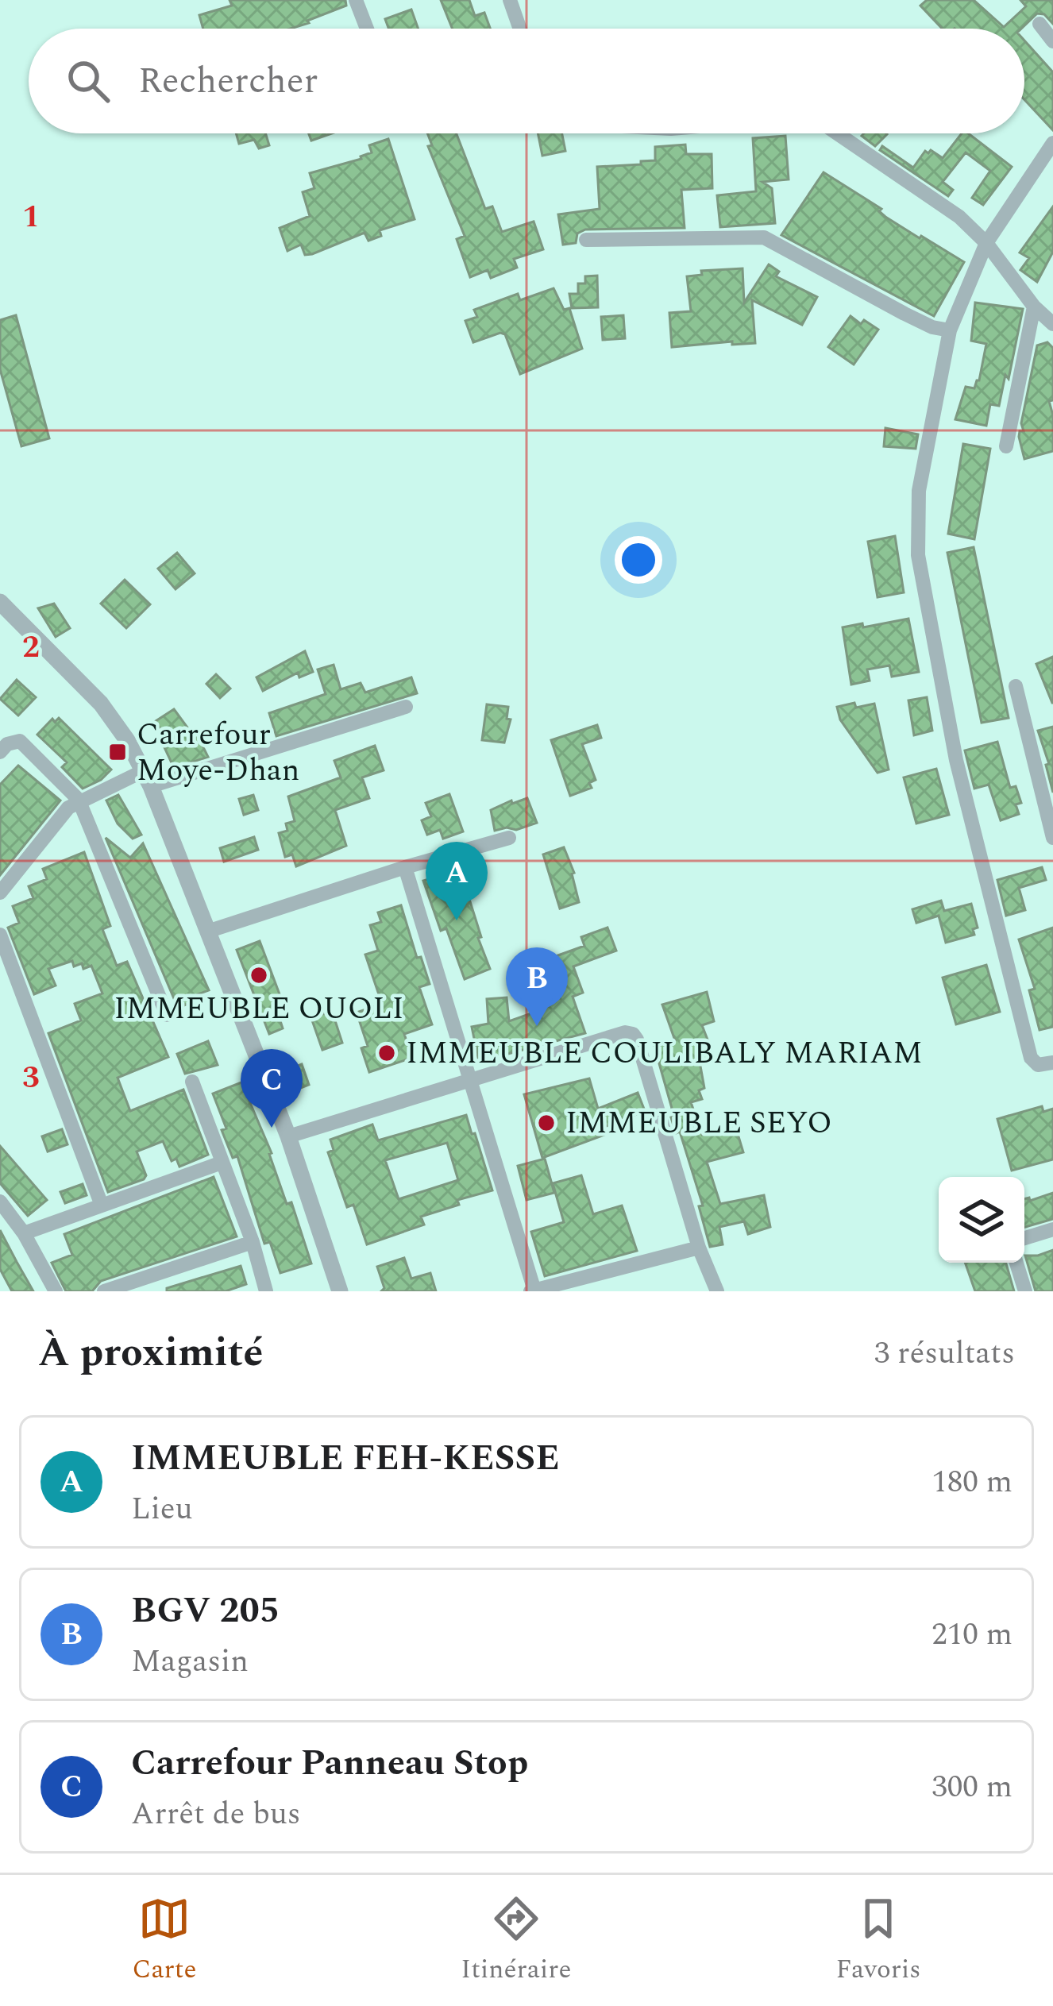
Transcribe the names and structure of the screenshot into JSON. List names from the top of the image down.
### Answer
{
  "places": {
    "transit": ["Carrefour Moye-Dhan"],
    "other": ["IMMEUBLE OUOLI", "IMMEUBLE COULIBALY MARIAM", "IMMEUBLE SEYO"]
  },
  "page": {
    "search": "Rechercher",
    "pins": ["A", "B", "C"],
    "heading": ["À proximité", "3 résultats"],
    "list": [
      {
        "mark": "A",
        "name": "IMMEUBLE FEH-KESSE",
        "note": "Lieu",
        "value": "180 m"
      },
      {
        "mark": "B",
        "name": "BGV 205",
        "note": "Magasin",
        "value": "210 m"
      },
      {
        "mark": "C",
        "name": "Carrefour Panneau Stop",
        "note": "Arrêt de bus",
        "value": "300 m"
      }
    ],
    "nav": ["Carte", "Itinéraire", "Favoris"]
  },
  "grid": {
    "rows": ["1", "2", "3"]
  }
}
